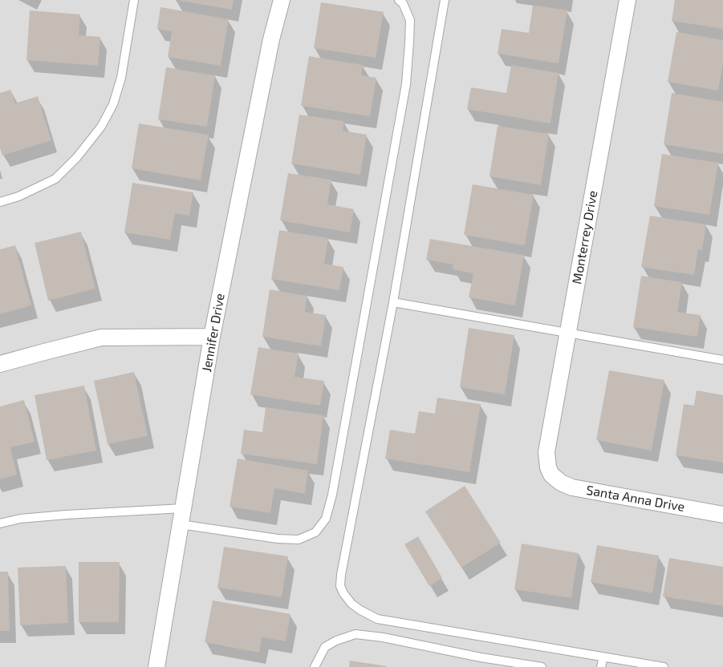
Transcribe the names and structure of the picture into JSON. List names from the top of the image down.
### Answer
{
  "streets": {
    "street": ["Monterrey Drive", "Jennifer Drive", "Santa Anna Drive"]
  },
  "crossings": [
    ["Monterrey Drive", "Santa Anna Drive"]
  ]
}
